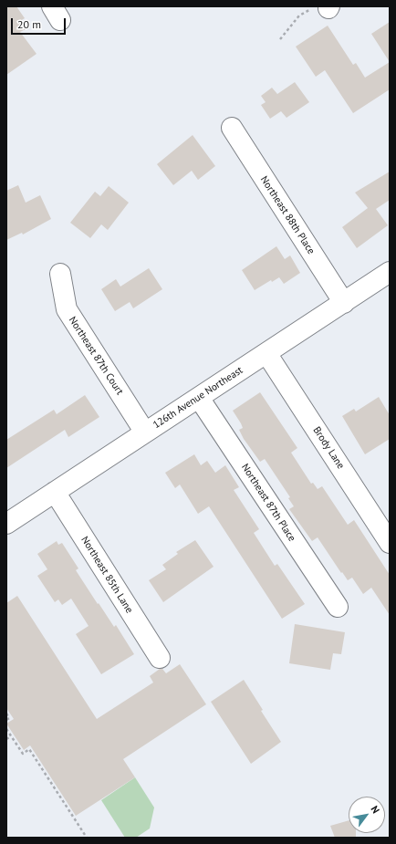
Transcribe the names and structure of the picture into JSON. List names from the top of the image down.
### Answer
{
  "streets": {
    "street": [
      "Northeast 88th Place",
      "Northeast 87th Court",
      "126th Avenue Northeast",
      "Brody Lane",
      "Northeast 87th Place",
      "Northeast 85th Lane"
    ]
  },
  "crossings": [
    ["Northeast 88th Place", "126th Avenue Northeast"],
    ["Northeast 87th Court", "126th Avenue Northeast"],
    ["126th Avenue Northeast", "Brody Lane"],
    ["126th Avenue Northeast", "Northeast 87th Place"],
    ["126th Avenue Northeast", "Northeast 85th Lane"]
  ],
  "scale_bar": "20 m",
  "north": "top right"
}
